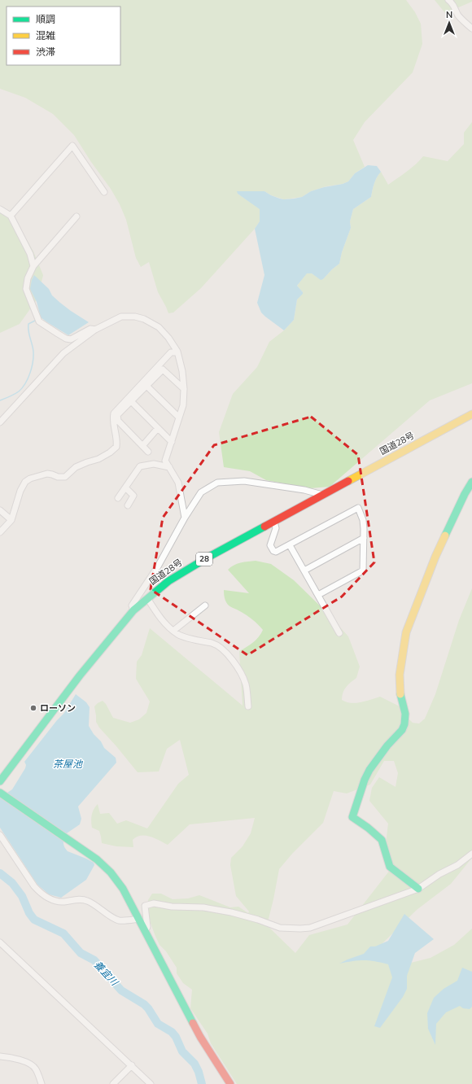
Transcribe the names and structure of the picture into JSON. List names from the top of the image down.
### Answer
{
  "streets": {
    "main road": ["国道28号", "28"]
  },
  "water": ["茶屋池", "養宜川"],
  "places": ["ローソン"],
  "legend": ["順調", "混雑", "渋滞"],
  "north": "top"
}
